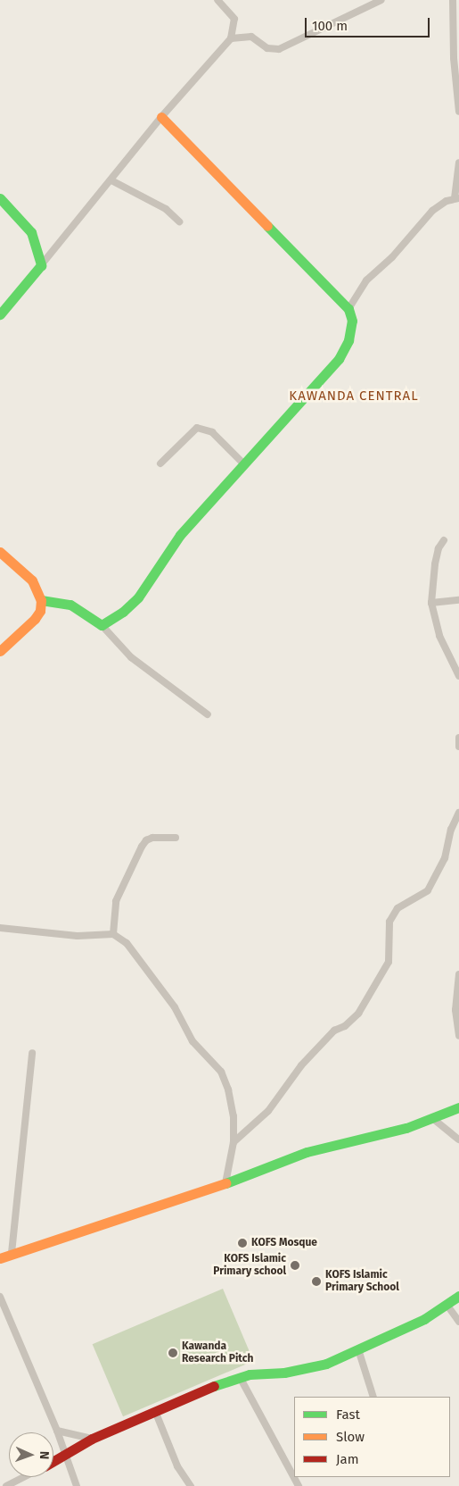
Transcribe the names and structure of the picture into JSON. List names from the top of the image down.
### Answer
{
  "districts": ["KAWANDA CENTRAL"],
  "places": [
    "KOFS Mosque",
    "KOFS Islamic Primary school",
    "KOFS Islamic Primary School",
    "Kawanda Research Pitch"
  ],
  "legend": ["Fast", "Slow", "Jam"],
  "scale_bar": "100 m",
  "north": "right"
}
